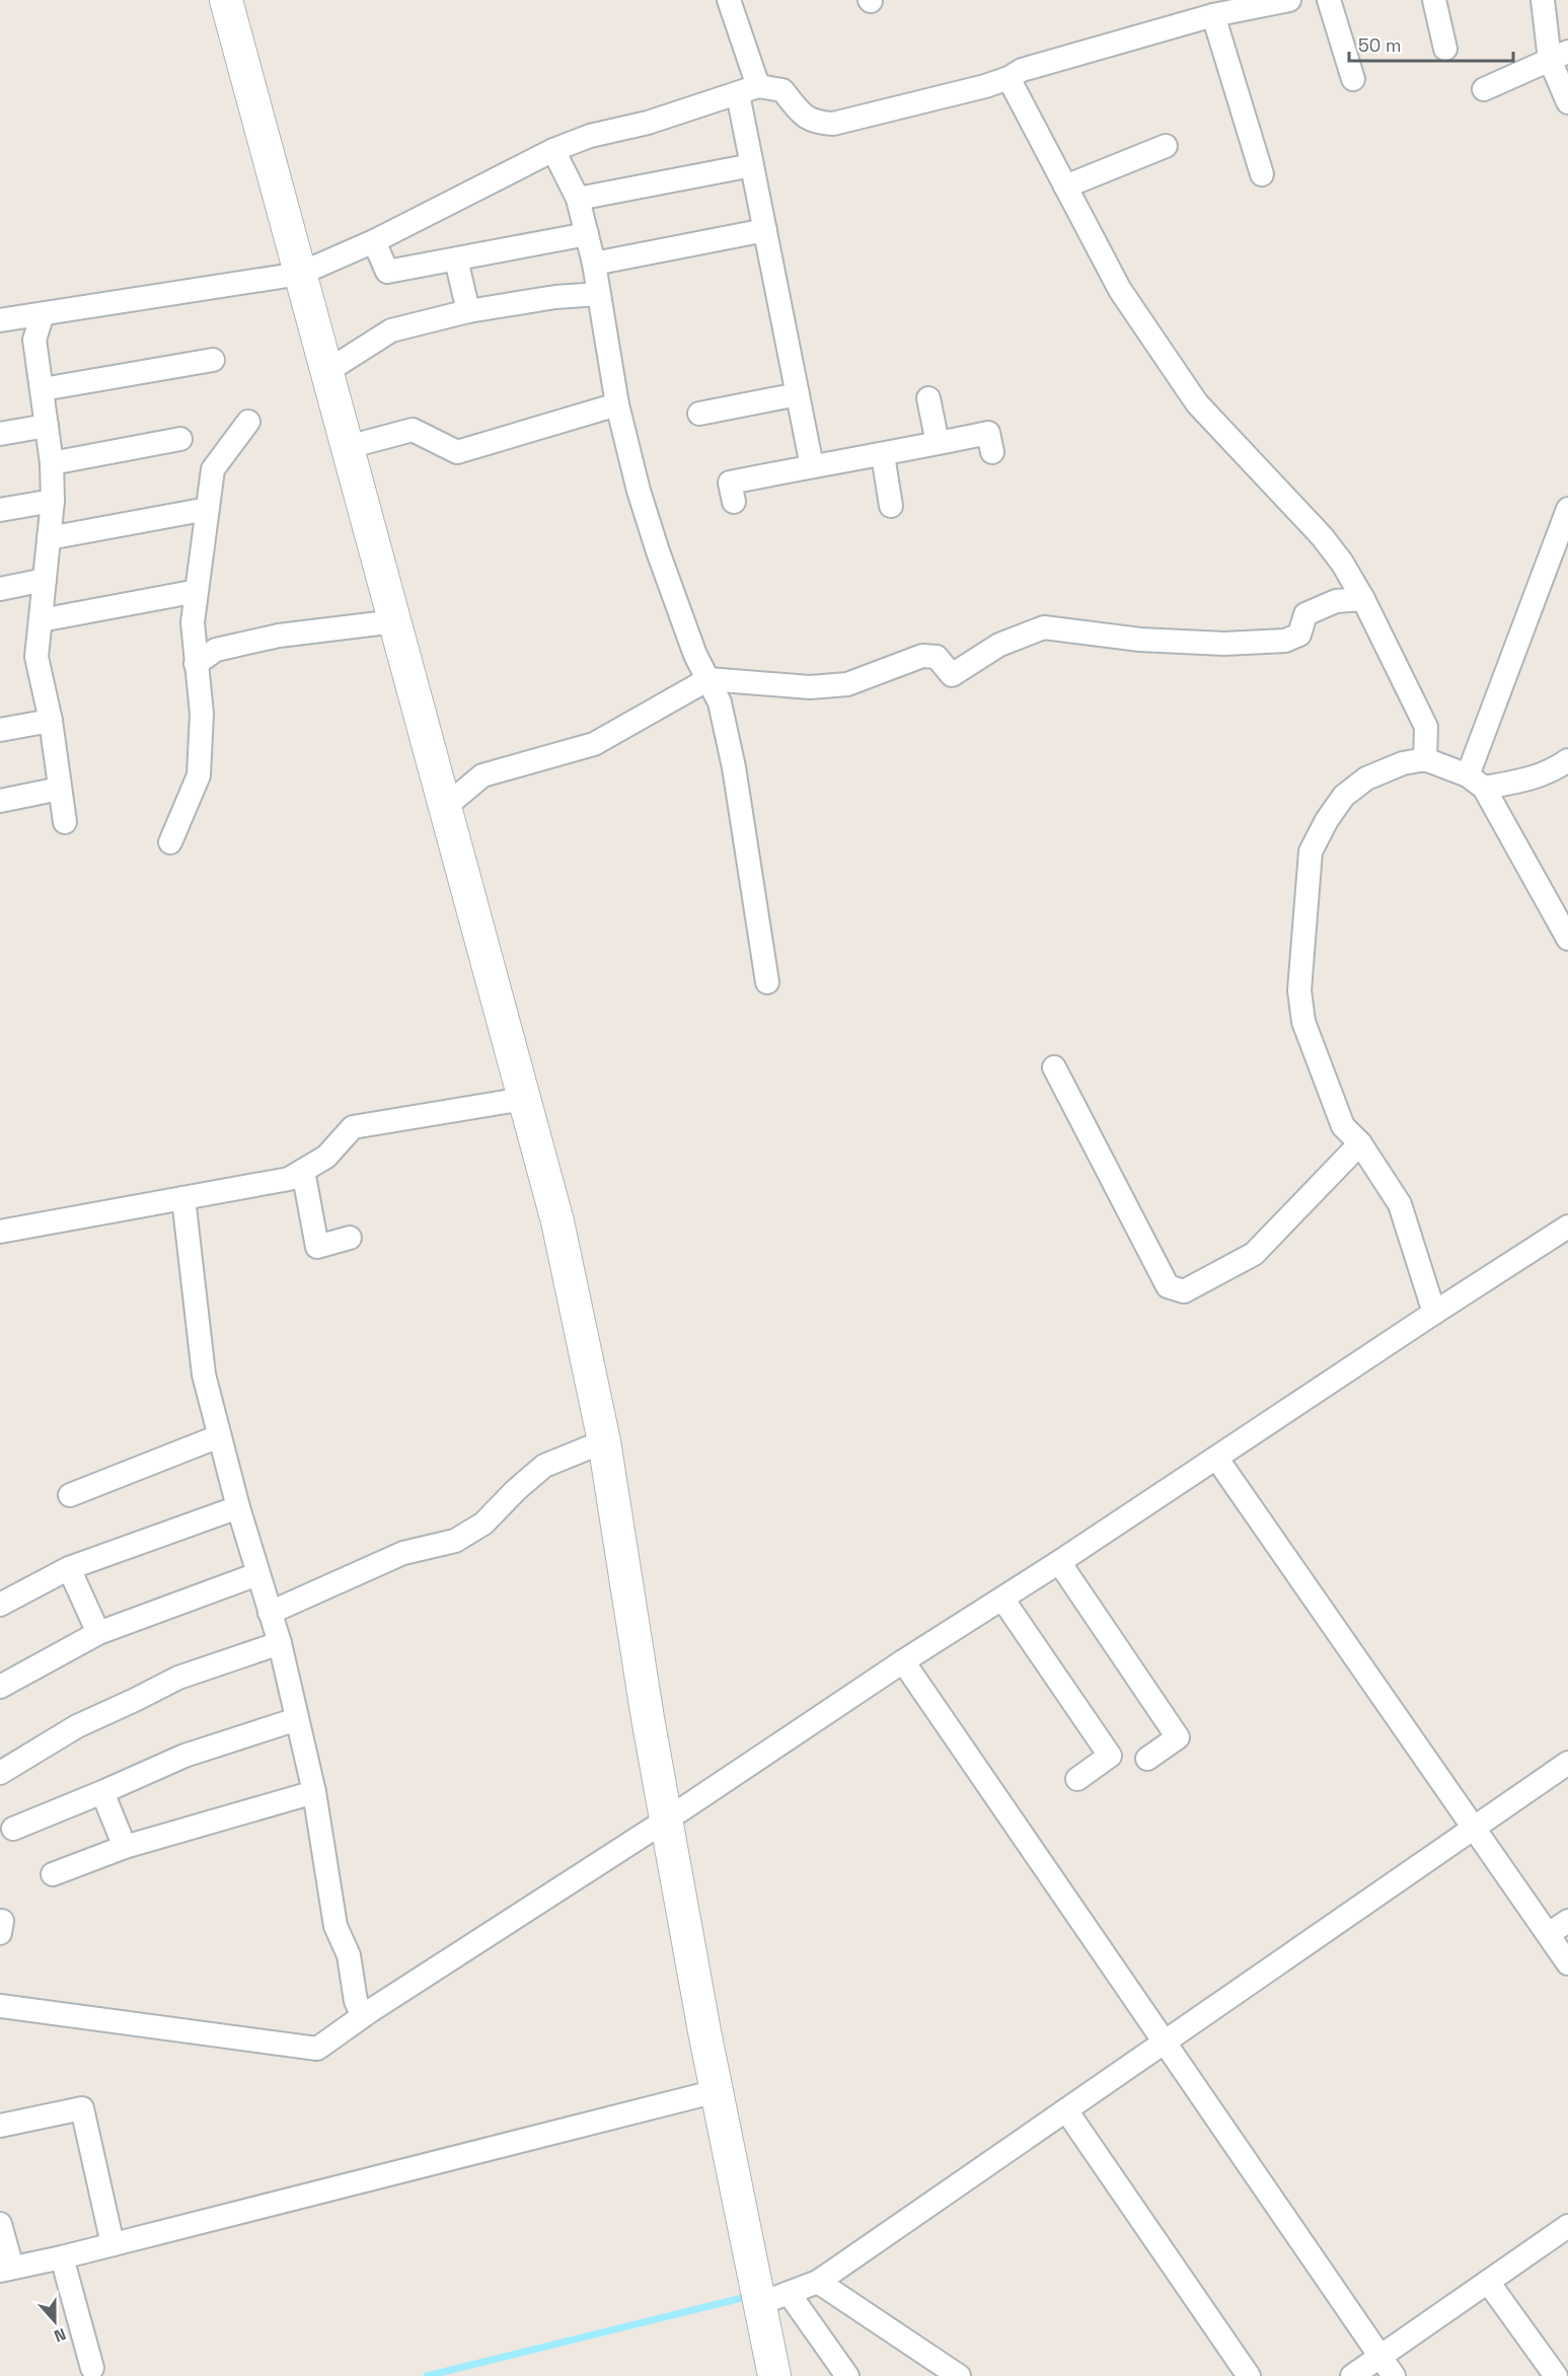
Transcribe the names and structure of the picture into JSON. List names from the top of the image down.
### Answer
{
  "scale_bar": "50 m",
  "north": "bottom"
}
